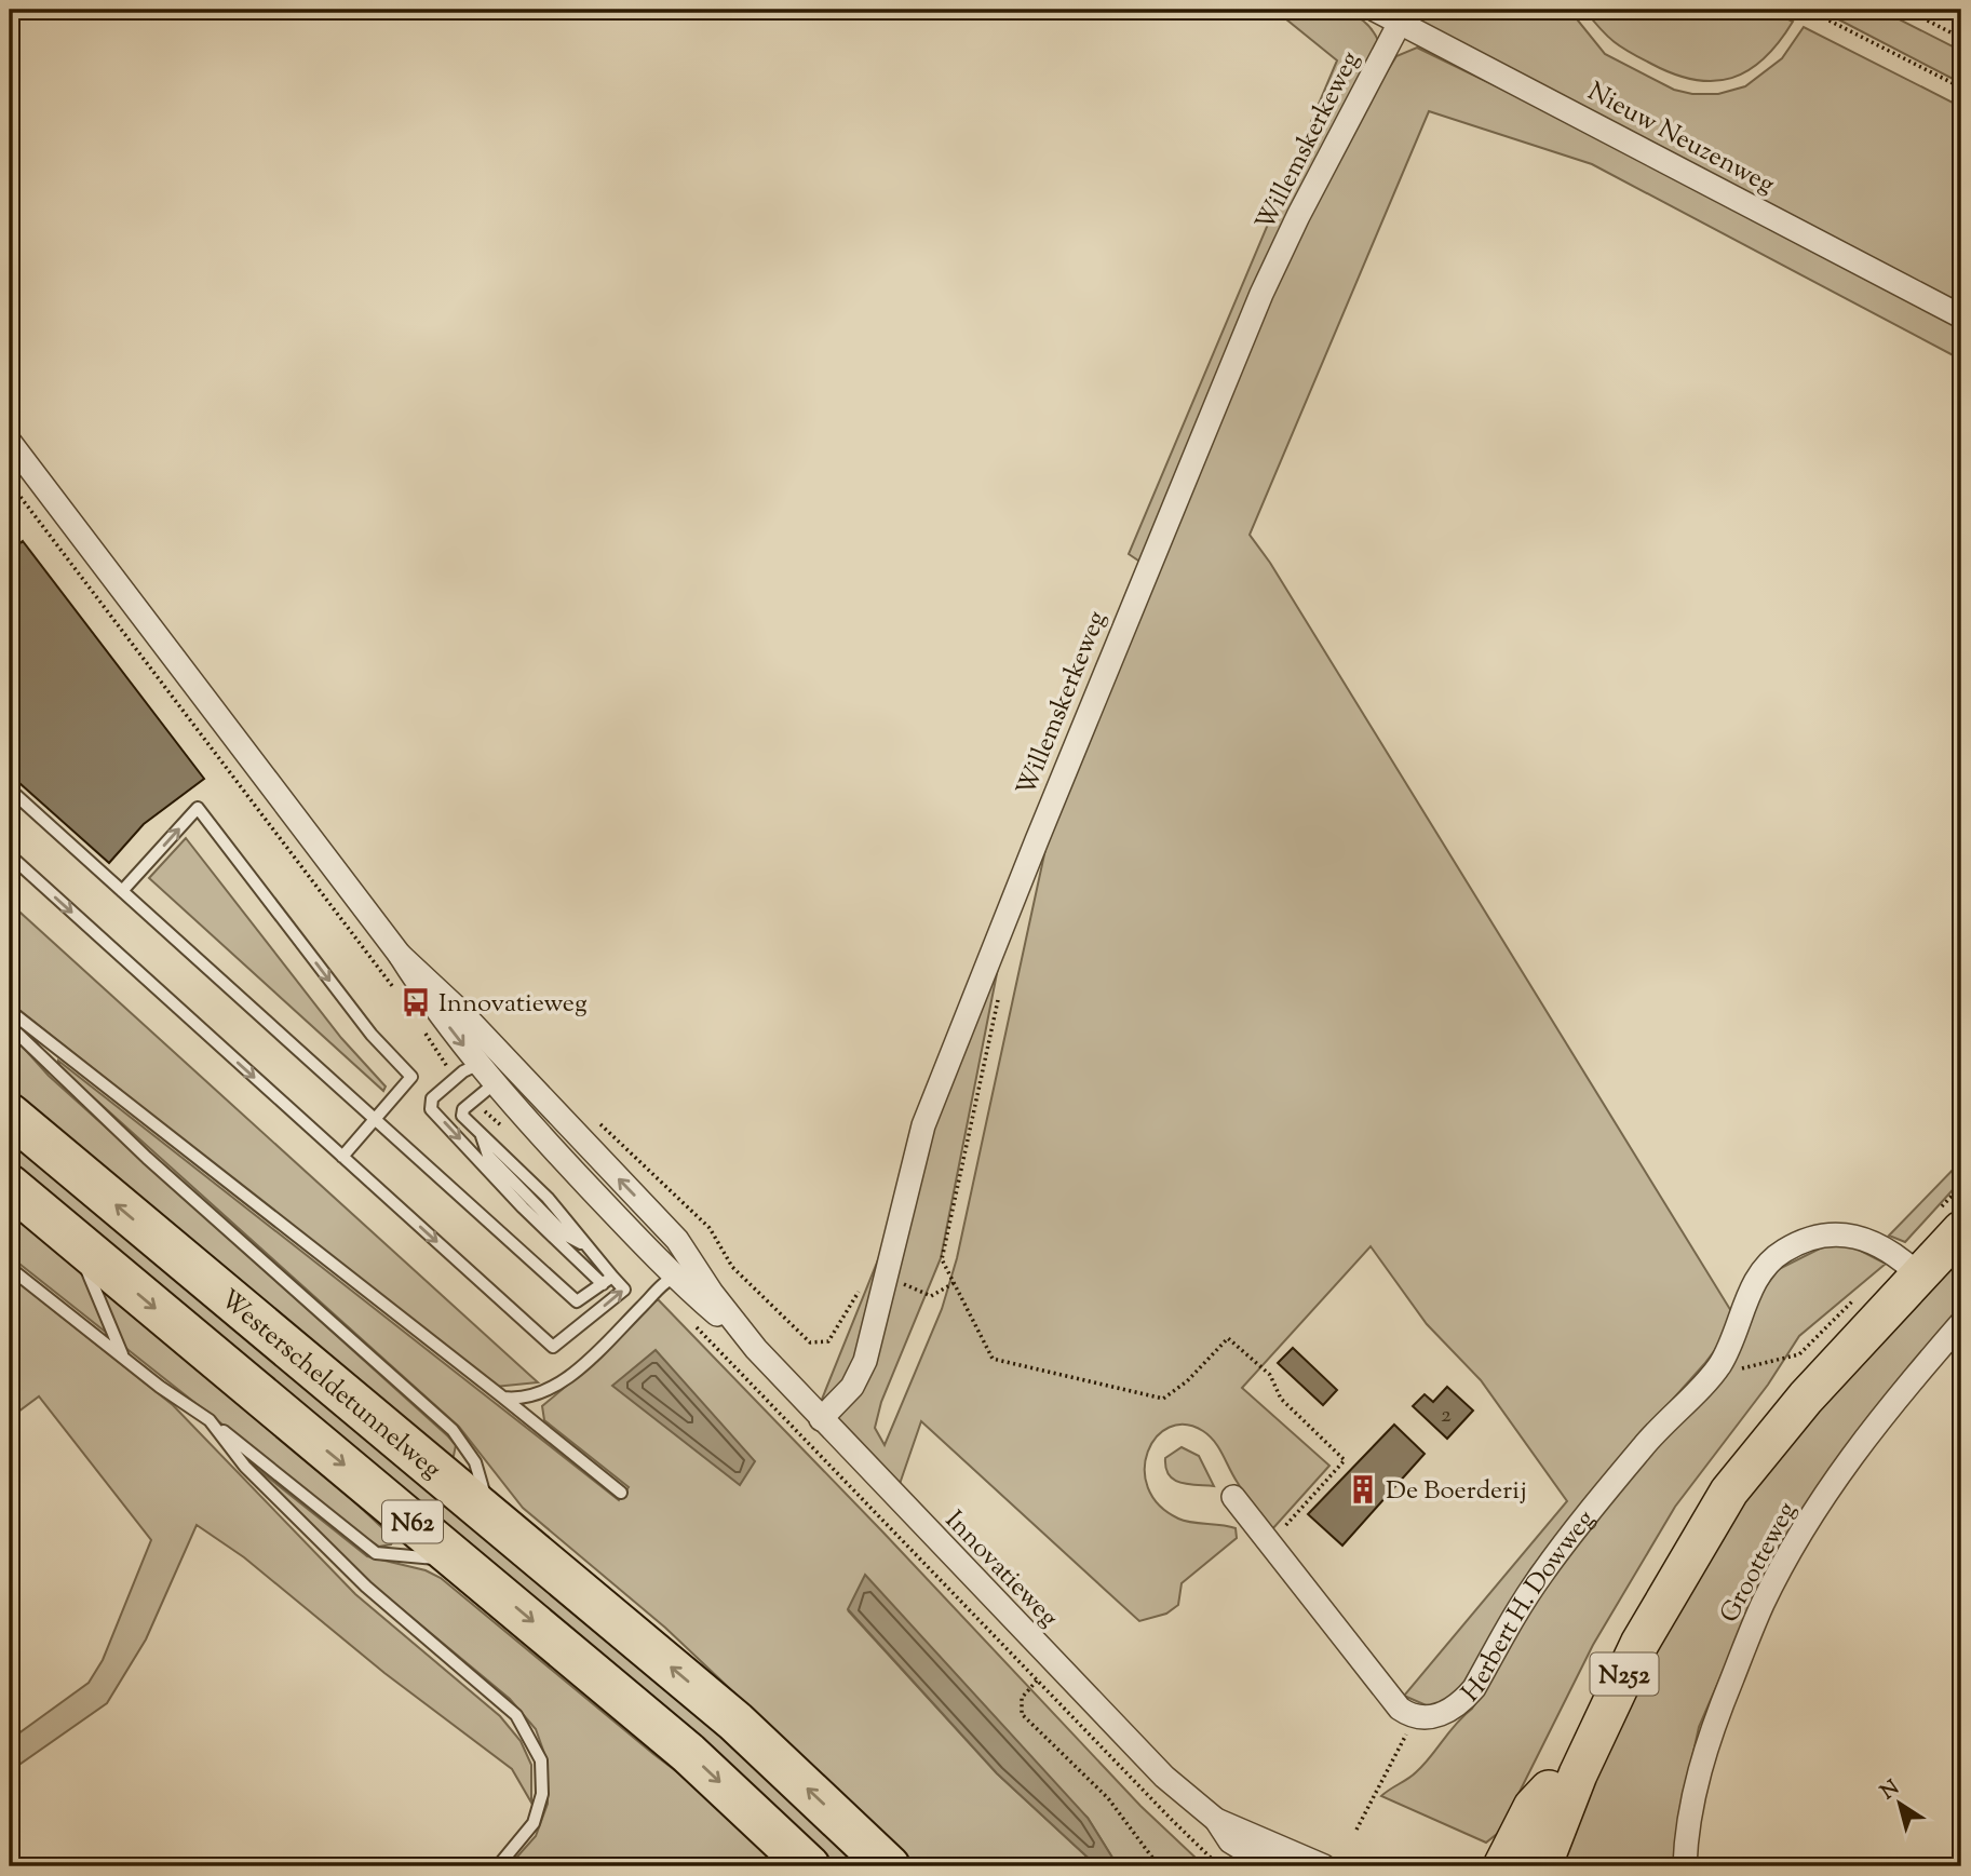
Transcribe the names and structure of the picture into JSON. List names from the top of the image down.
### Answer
{
  "streets": {
    "highway": ["Westerscheldetunnelweg", "N62"],
    "main road": ["N252"],
    "street": [
      "Nieuw Neuzenweg",
      "Willemskerkeweg",
      "Grootteweg",
      "Innovatieweg",
      "Herbert H. Dowweg"
    ]
  },
  "crossings": [
    ["Nieuw Neuzenweg", "Willemskerkeweg"],
    ["Willemskerkeweg", "Innovatieweg"],
    ["Herbert H. Dowweg", "N252"]
  ],
  "places": {
    "bus stop": ["Innovatieweg"],
    "building": ["De Boerderij"]
  },
  "house_numbers": ["2"],
  "north": "top left"
}
